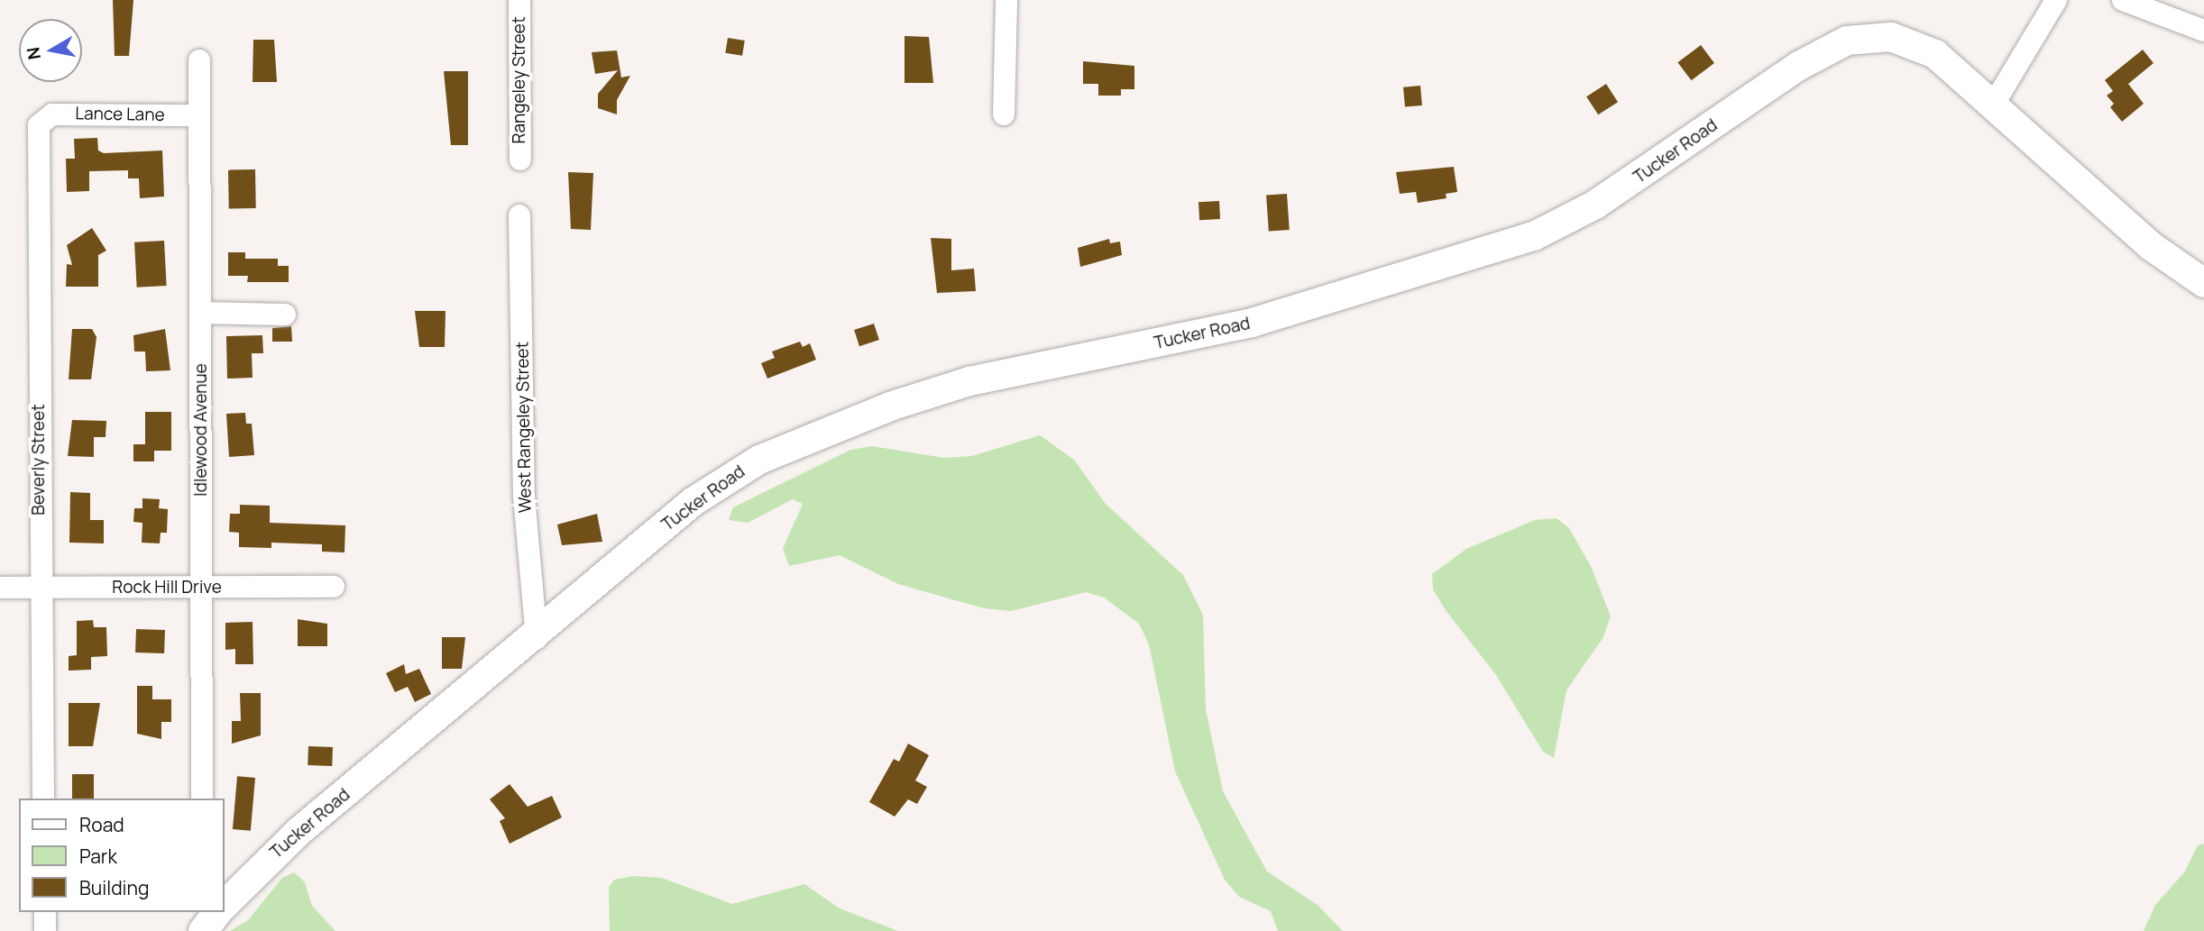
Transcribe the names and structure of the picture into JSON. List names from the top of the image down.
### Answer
{
  "streets": {
    "main road": ["Tucker Road"],
    "street": [
      "Rangeley Street",
      "Lance Lane",
      "West Rangeley Street",
      "Idlewood Avenue",
      "Beverly Street",
      "Rock Hill Drive"
    ]
  },
  "crossings": [
    ["Lance Lane", "Idlewood Avenue"],
    ["Lance Lane", "Beverly Street"],
    ["Tucker Road", "West Rangeley Street"],
    ["Idlewood Avenue", "Rock Hill Drive"],
    ["Beverly Street", "Rock Hill Drive"]
  ],
  "legend": ["Road", "Park", "Building"],
  "north": "left"
}
